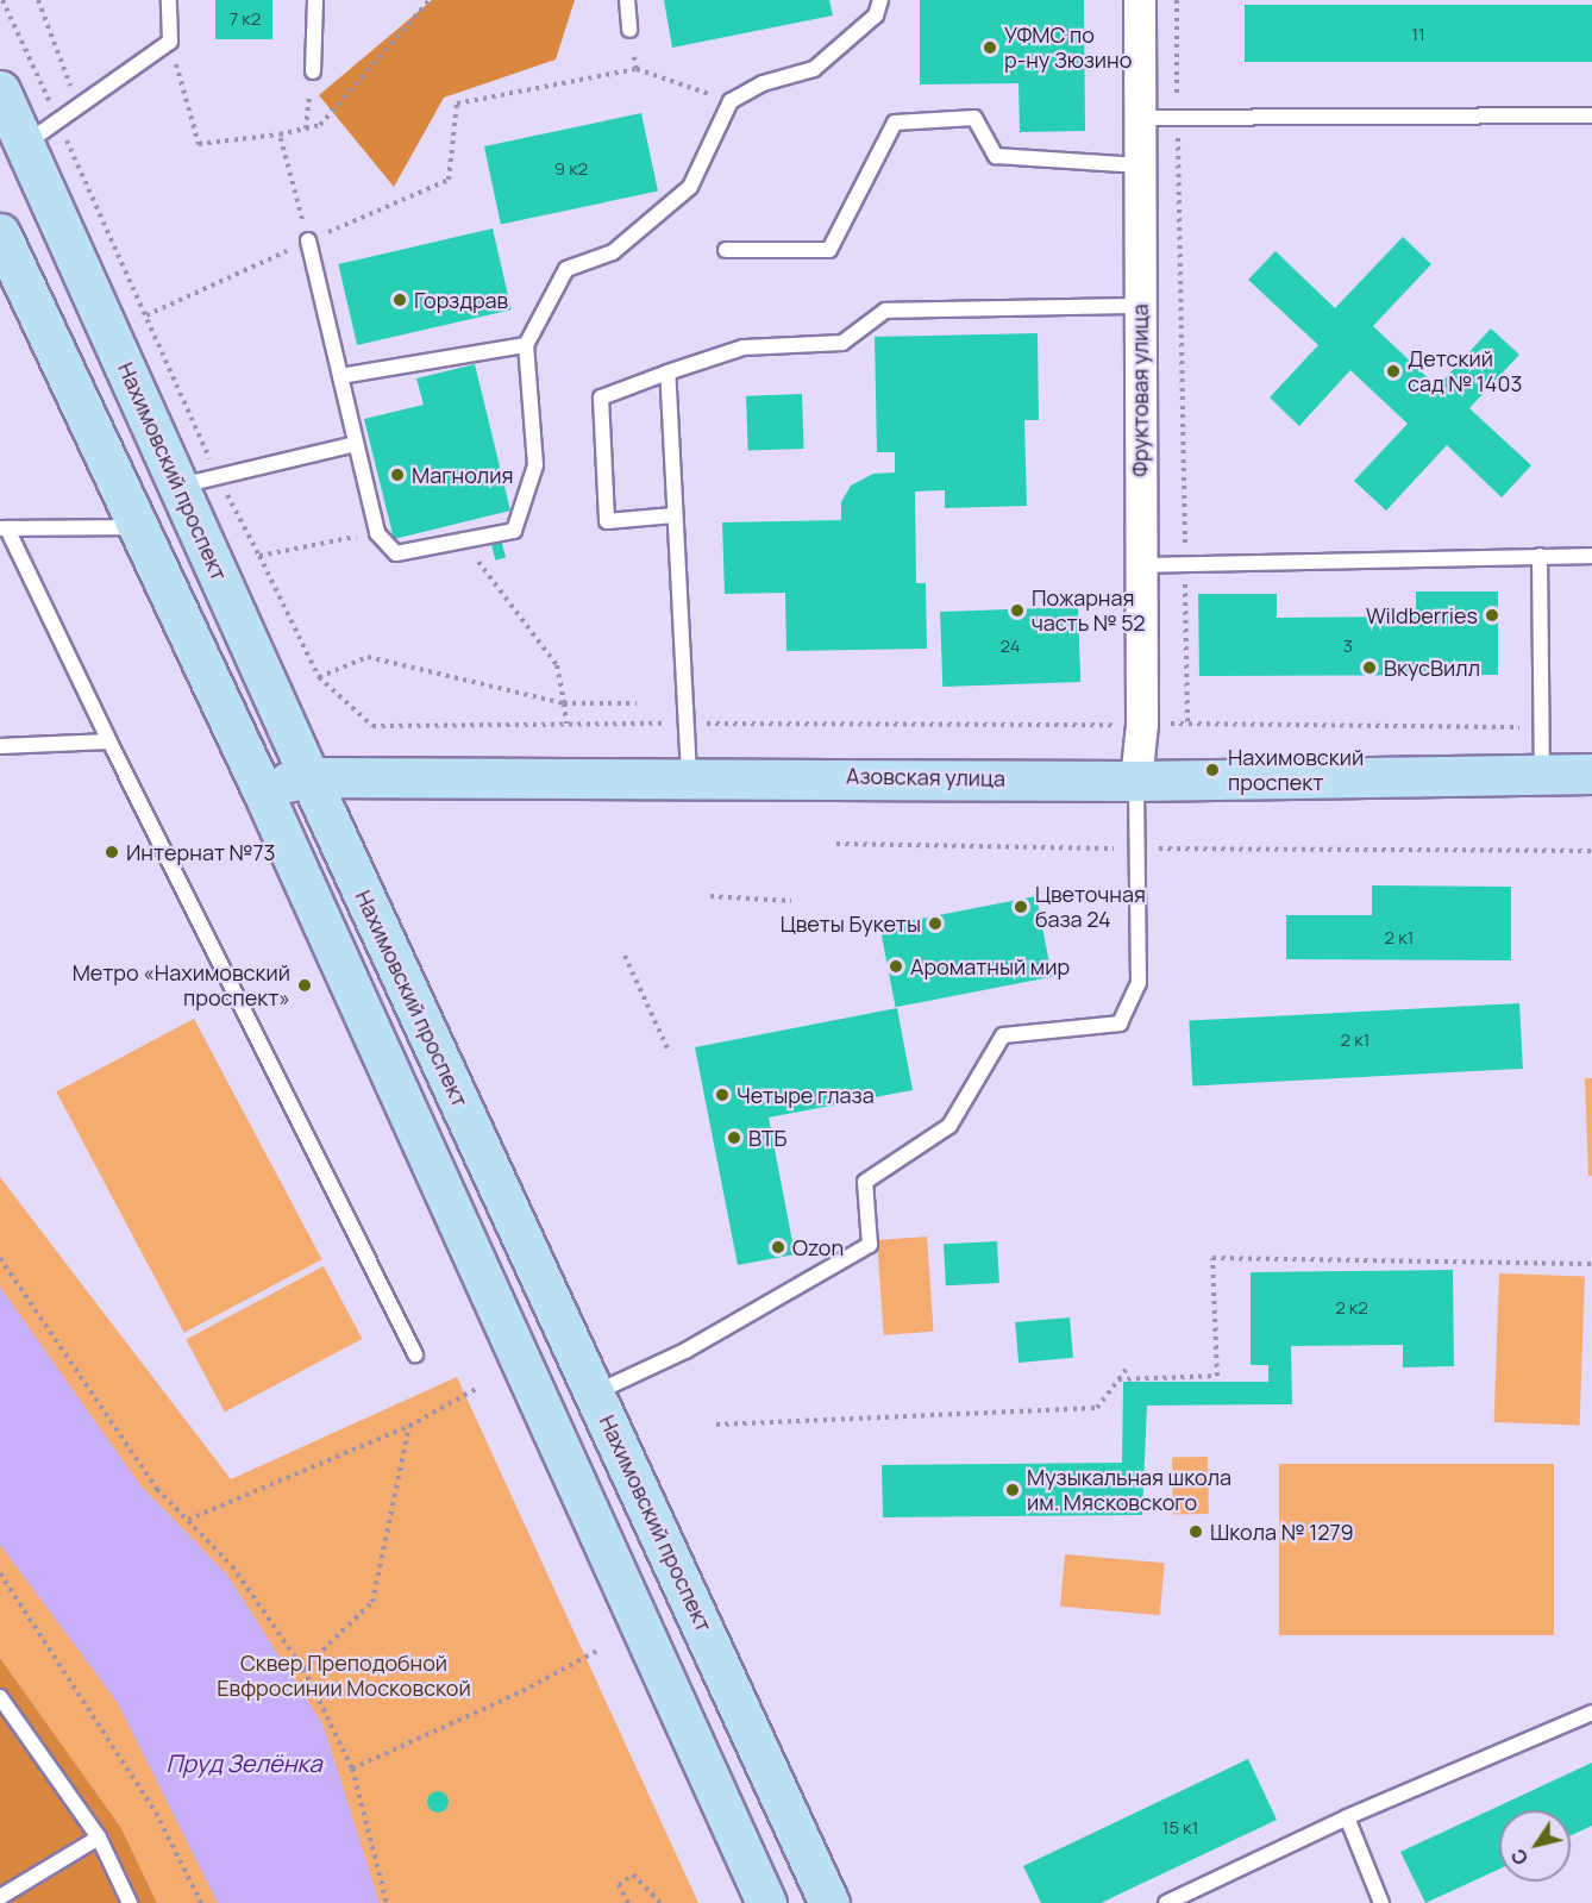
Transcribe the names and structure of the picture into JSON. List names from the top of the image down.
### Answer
{
  "streets": {
    "main road": ["Нахимовский проспект", "Азовская улица"],
    "street": ["Фруктовая улица"]
  },
  "crossings": [
    ["Фруктовая улица", "Азовская улица"],
    ["Нахимовский проспект", "Азовская улица"]
  ],
  "water": ["Пруд Зелёнка"],
  "parks": ["Сквер Преподобной Евфросинии Московской"],
  "places": [
    "УФМС по р-ну Зюзино",
    "Горздрав",
    "Детский сад № 1403",
    "Магнолия",
    "Пожарная часть № 52",
    "Wildberries",
    "ВкусВилл",
    "Нахимовский проспект",
    "Интернат №73",
    "Цветочная база 24",
    "Цветы Букеты",
    "Ароматный мир",
    "Метро «Нахимовский проспект»",
    "Четыре глаза",
    "ВТБ",
    "Ozon",
    "Музыкальная школа им. Мясковского",
    "Школа № 1279"
  ],
  "house_numbers": [
    "7 к2",
    "11",
    "9 к2",
    "24",
    "3",
    "2 к1",
    "2 к1",
    "2 к2",
    "15 к1"
  ],
  "north": "bottom left"
}
